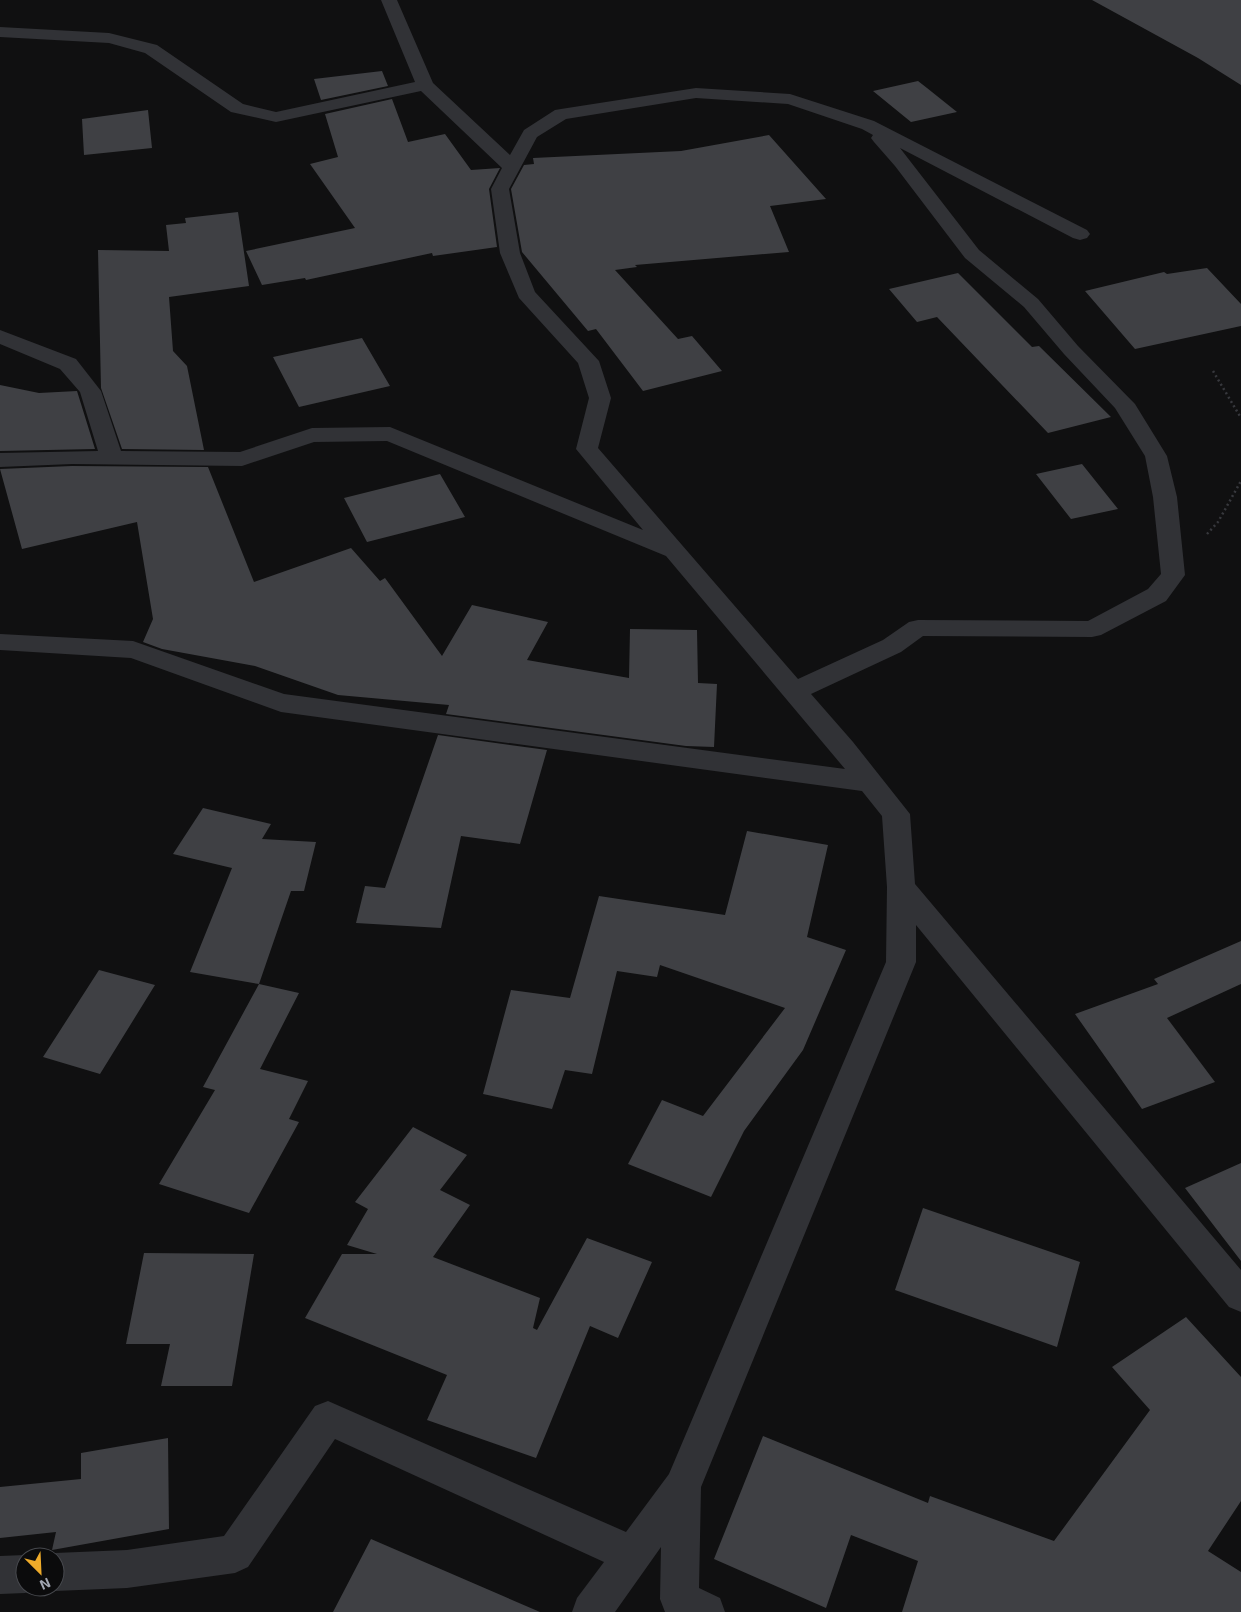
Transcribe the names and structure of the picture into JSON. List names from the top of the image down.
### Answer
{
  "north": "bottom right"
}
